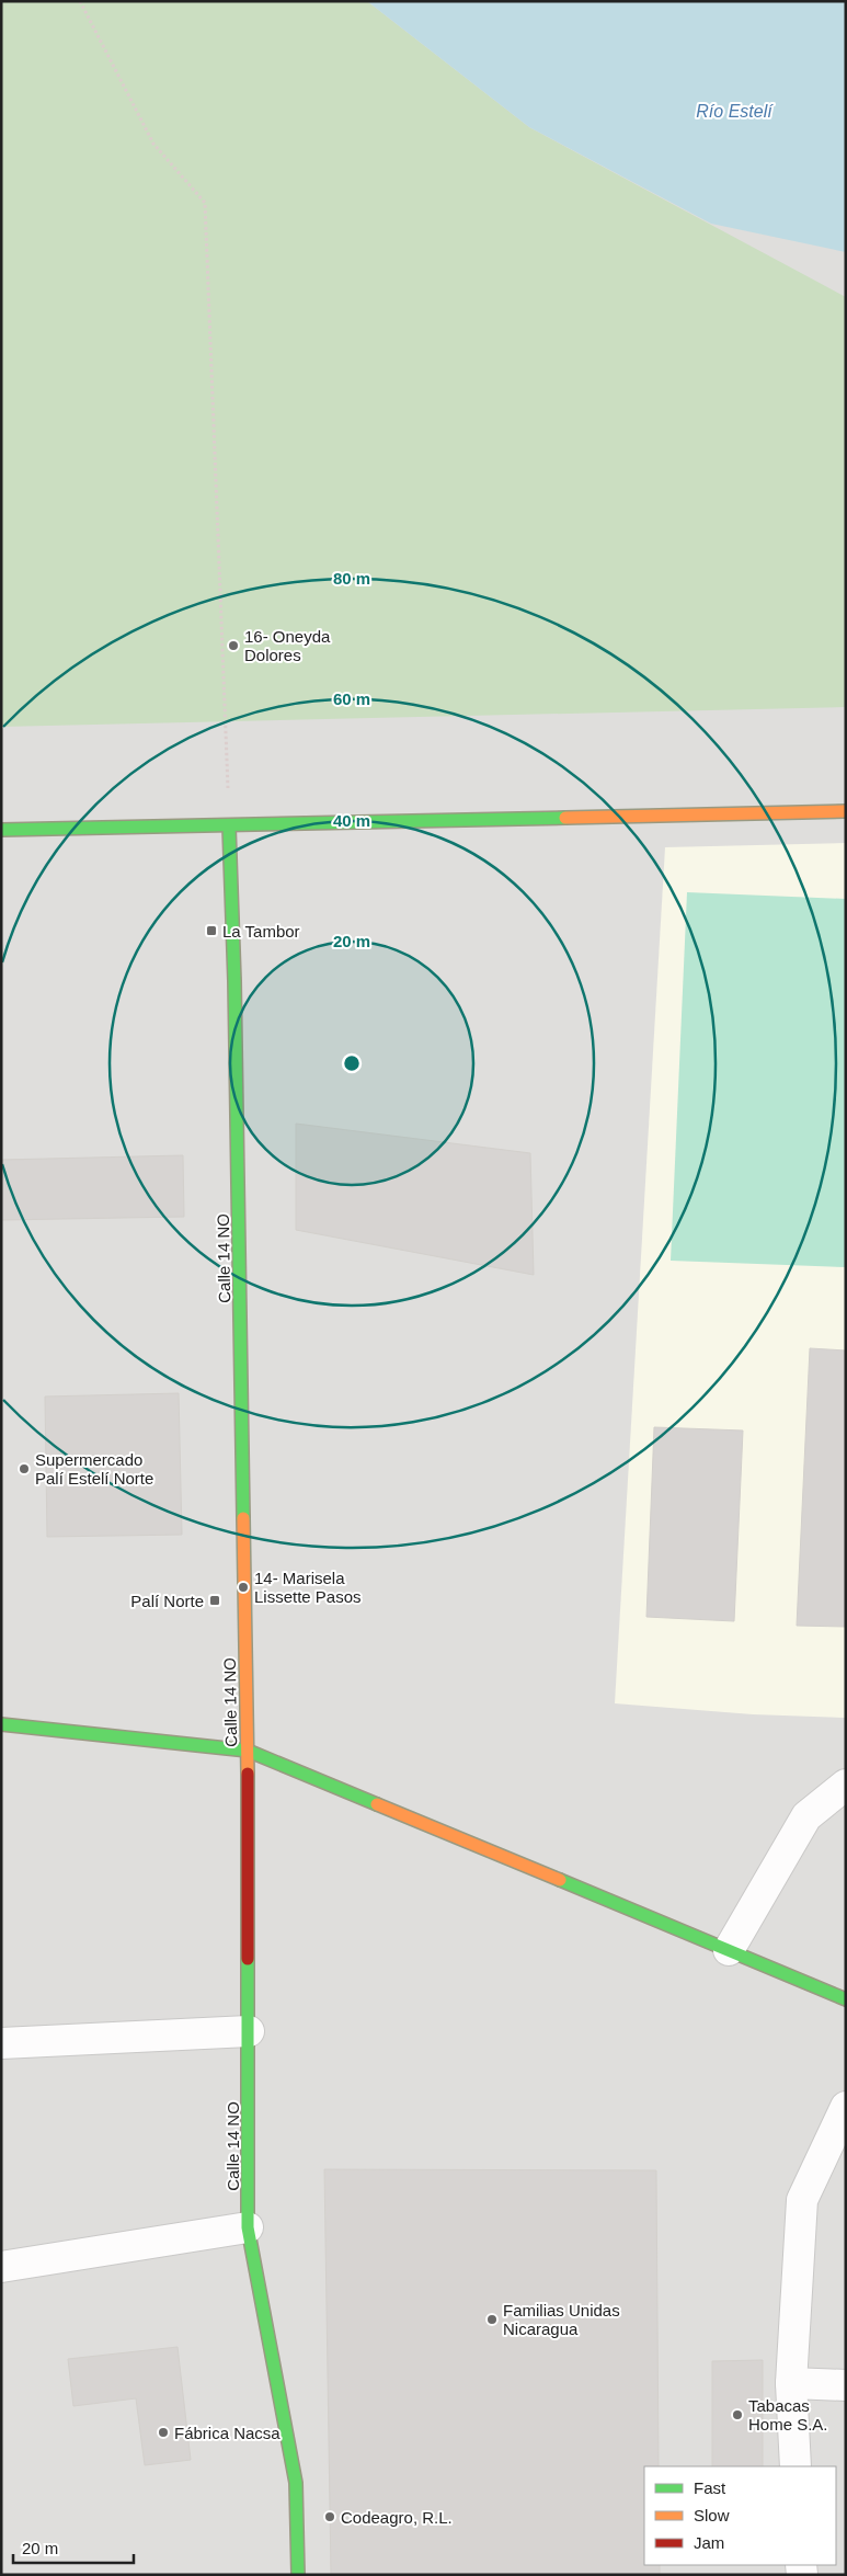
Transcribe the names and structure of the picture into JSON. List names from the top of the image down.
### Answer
{
  "streets": {
    "street": ["Calle 14 NO"]
  },
  "water": ["Río Estelí"],
  "places": {
    "other": [
      "16- Oneyda Dolores",
      "Supermercado Palí Estelí Norte",
      "14- Marisela Lissette Pasos",
      "Familias Unidas Nicaragua",
      "Tabacas Home S.A.",
      "Fábrica Nacsa",
      "Codeagro, R.L."
    ],
    "transit": ["La Tambor", "Palí Norte"]
  },
  "legend": ["Fast", "Slow", "Jam"],
  "scale_bar": "20 m",
  "rings": [
    "80 m",
    "60 m",
    "40 m",
    "20 m"
  ]
}
